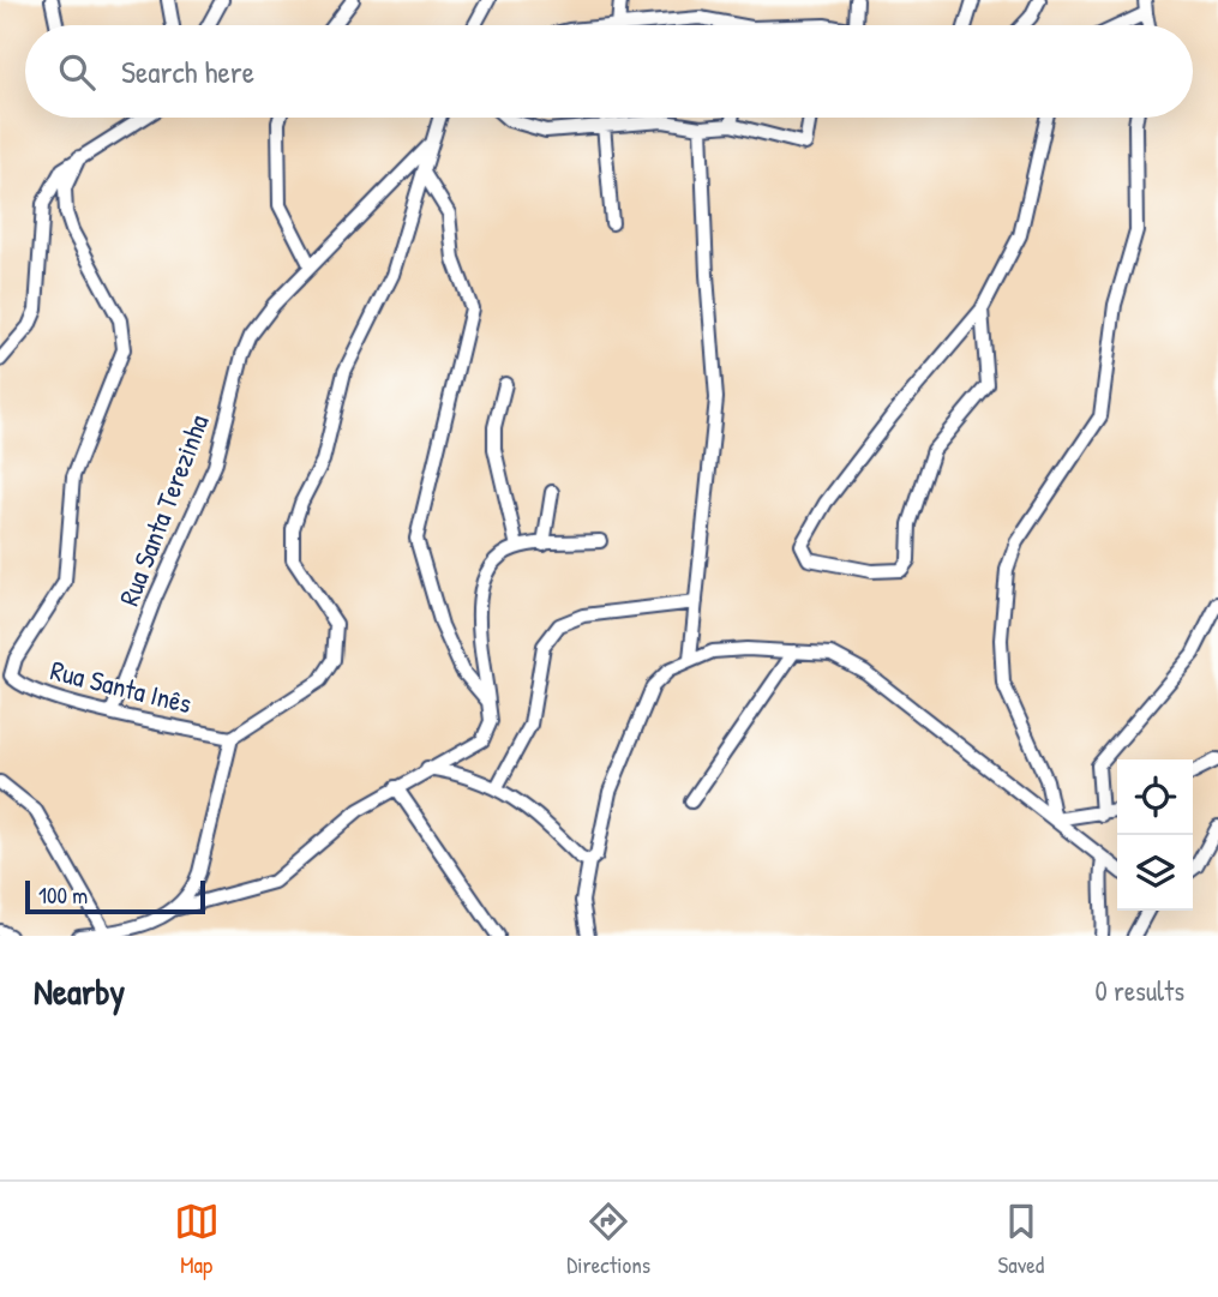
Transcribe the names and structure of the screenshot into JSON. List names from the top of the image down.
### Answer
{
  "streets": {
    "street": ["Rua Santa Terezinha", "Rua Santa Inês"]
  },
  "crossings": [
    ["Rua Santa Terezinha", "Rua Santa Inês"]
  ],
  "scale_bar": "100 m",
  "page": {
    "search": "Search here",
    "scale": "100 m",
    "heading": ["Nearby", "0 results"],
    "nav": ["Map", "Directions", "Saved"]
  }
}
